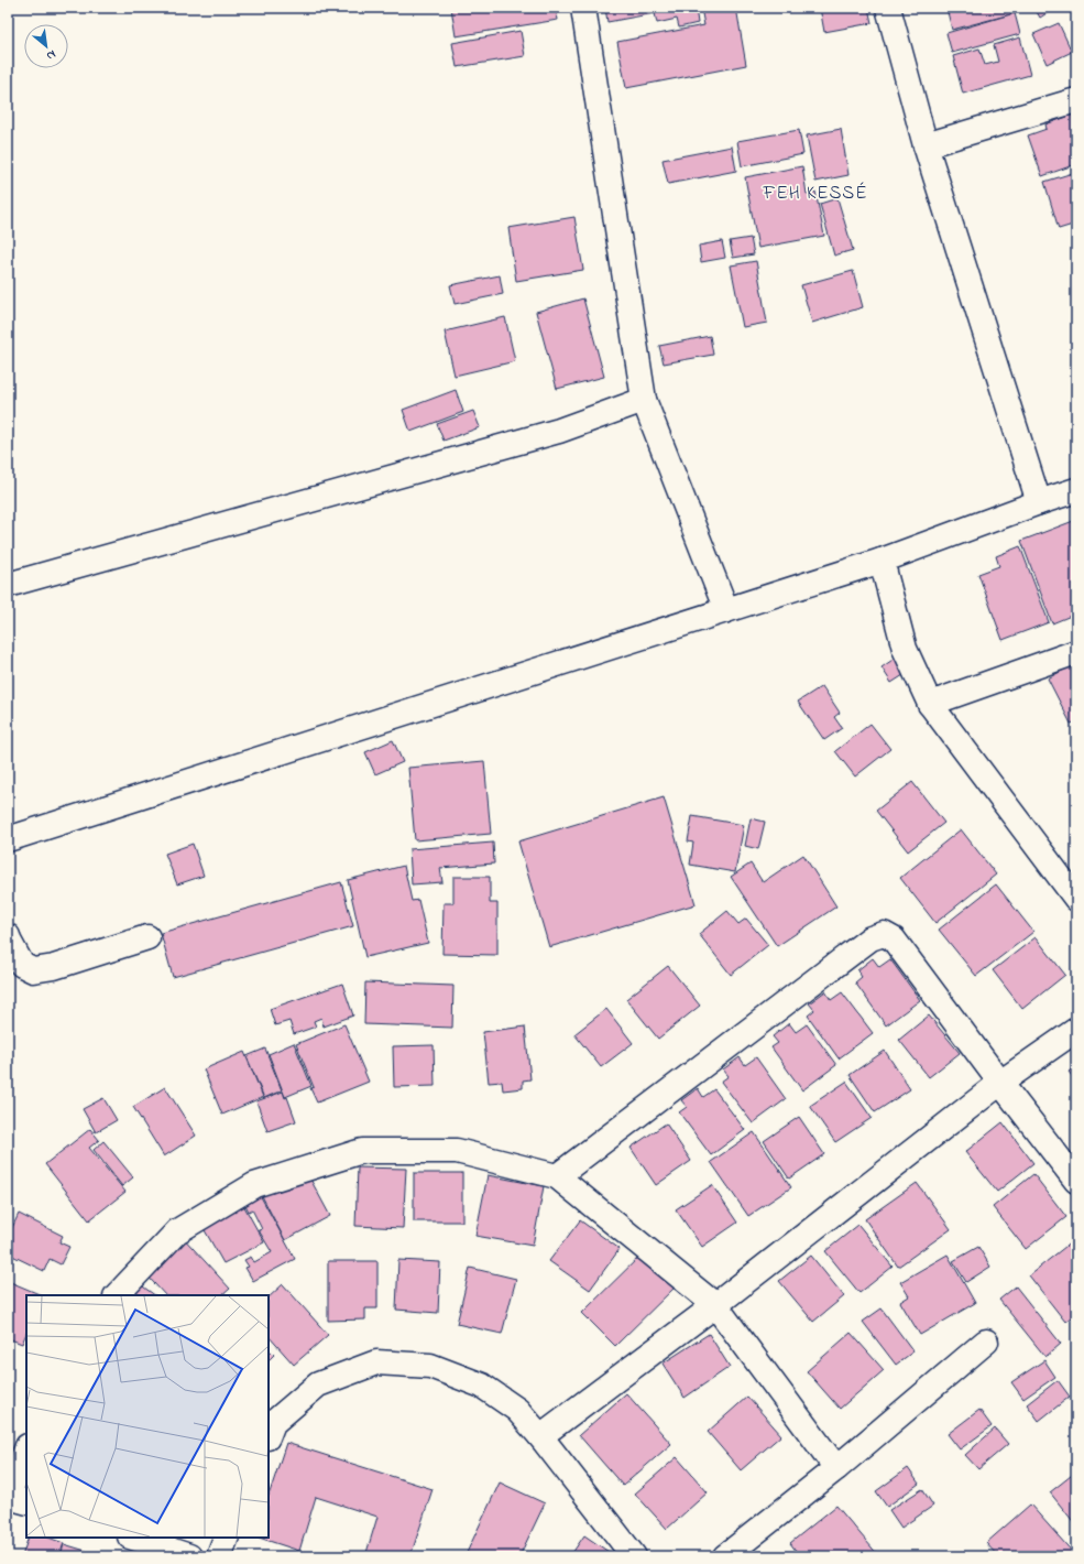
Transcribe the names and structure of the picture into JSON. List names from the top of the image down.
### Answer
{
  "districts": ["FEH KESSÉ"],
  "north": "bottom right"
}
